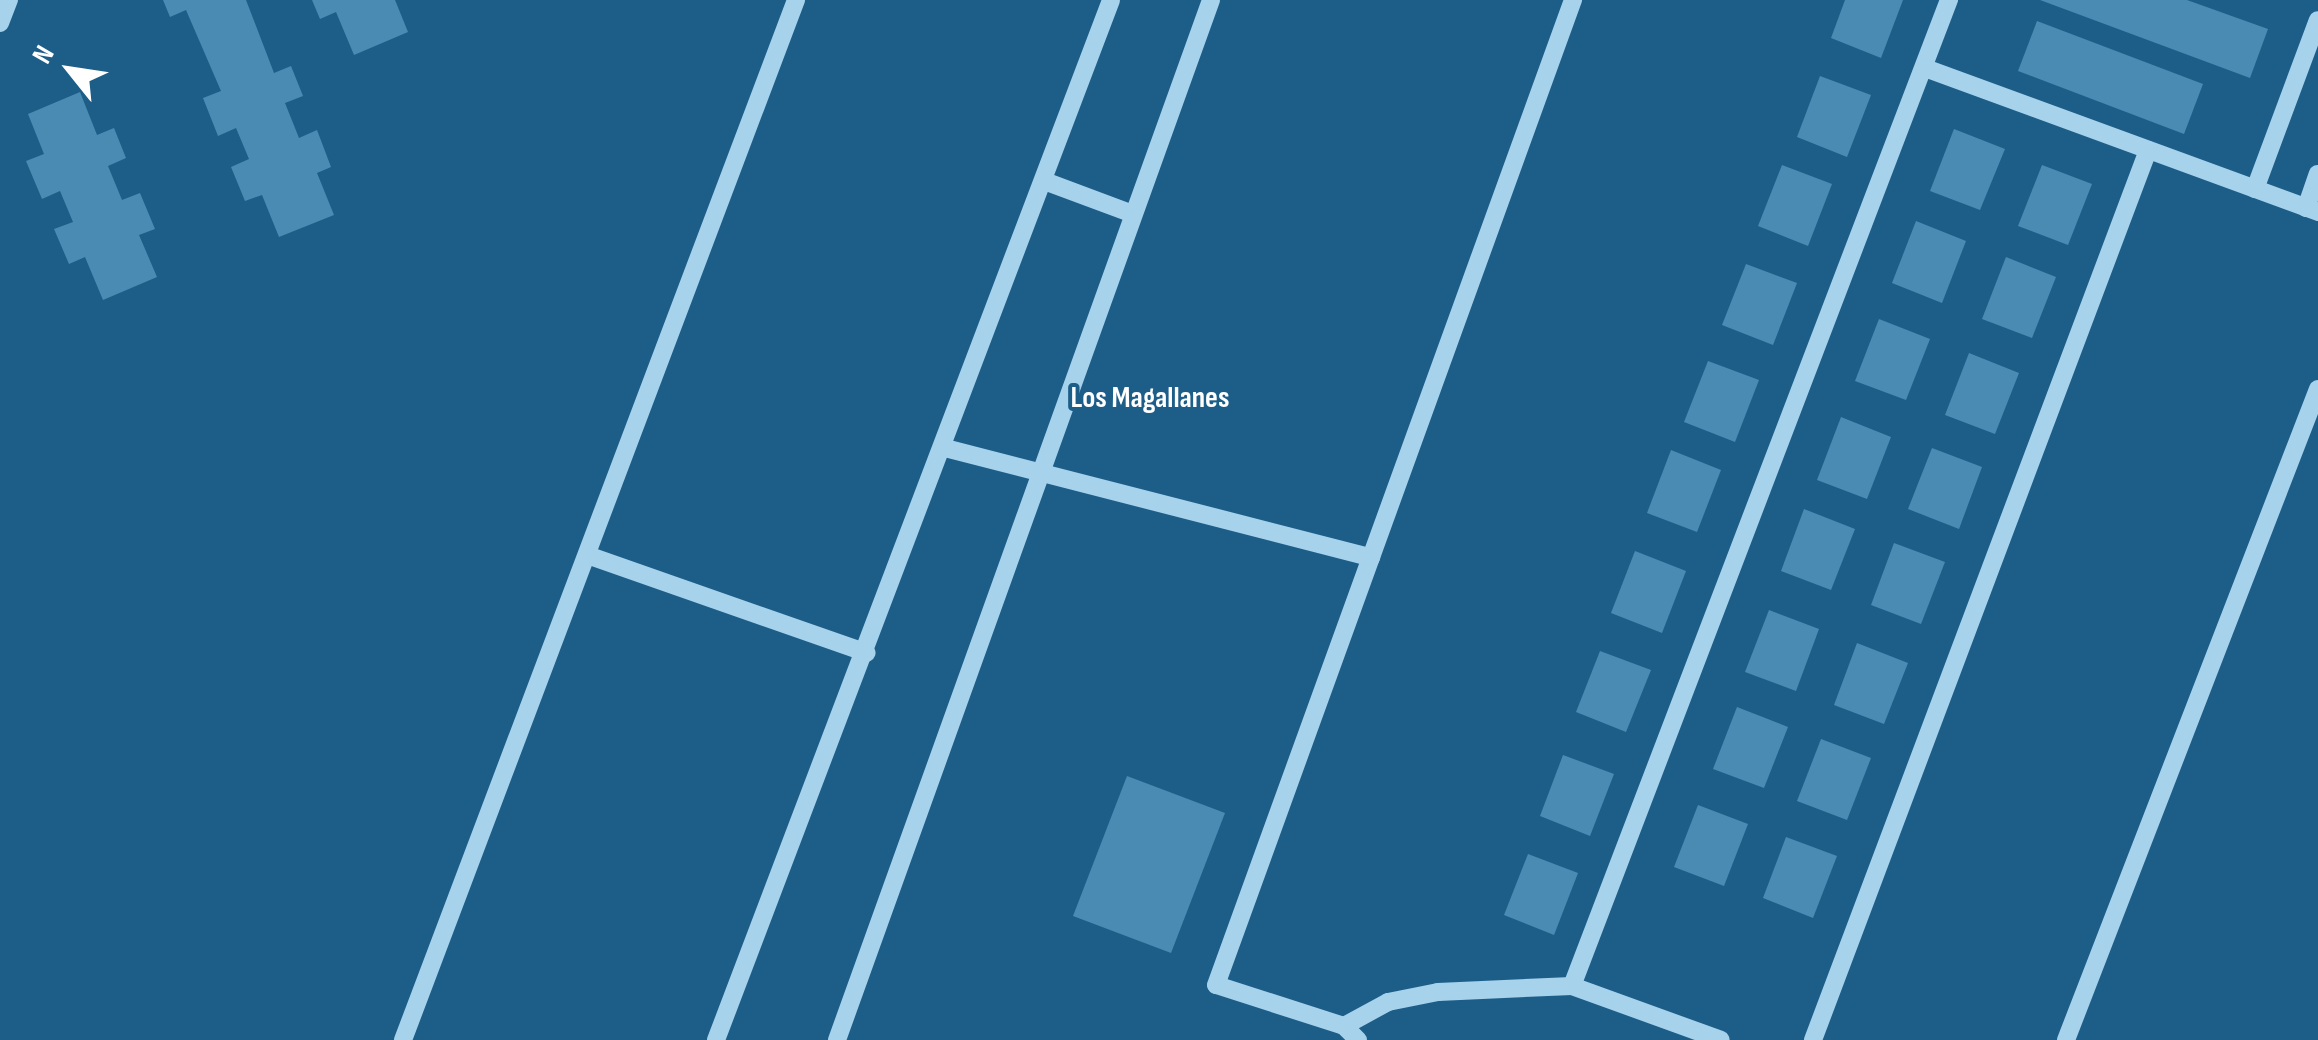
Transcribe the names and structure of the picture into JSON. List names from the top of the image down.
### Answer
{
  "districts": ["Los Magallanes"],
  "north": "top left"
}
